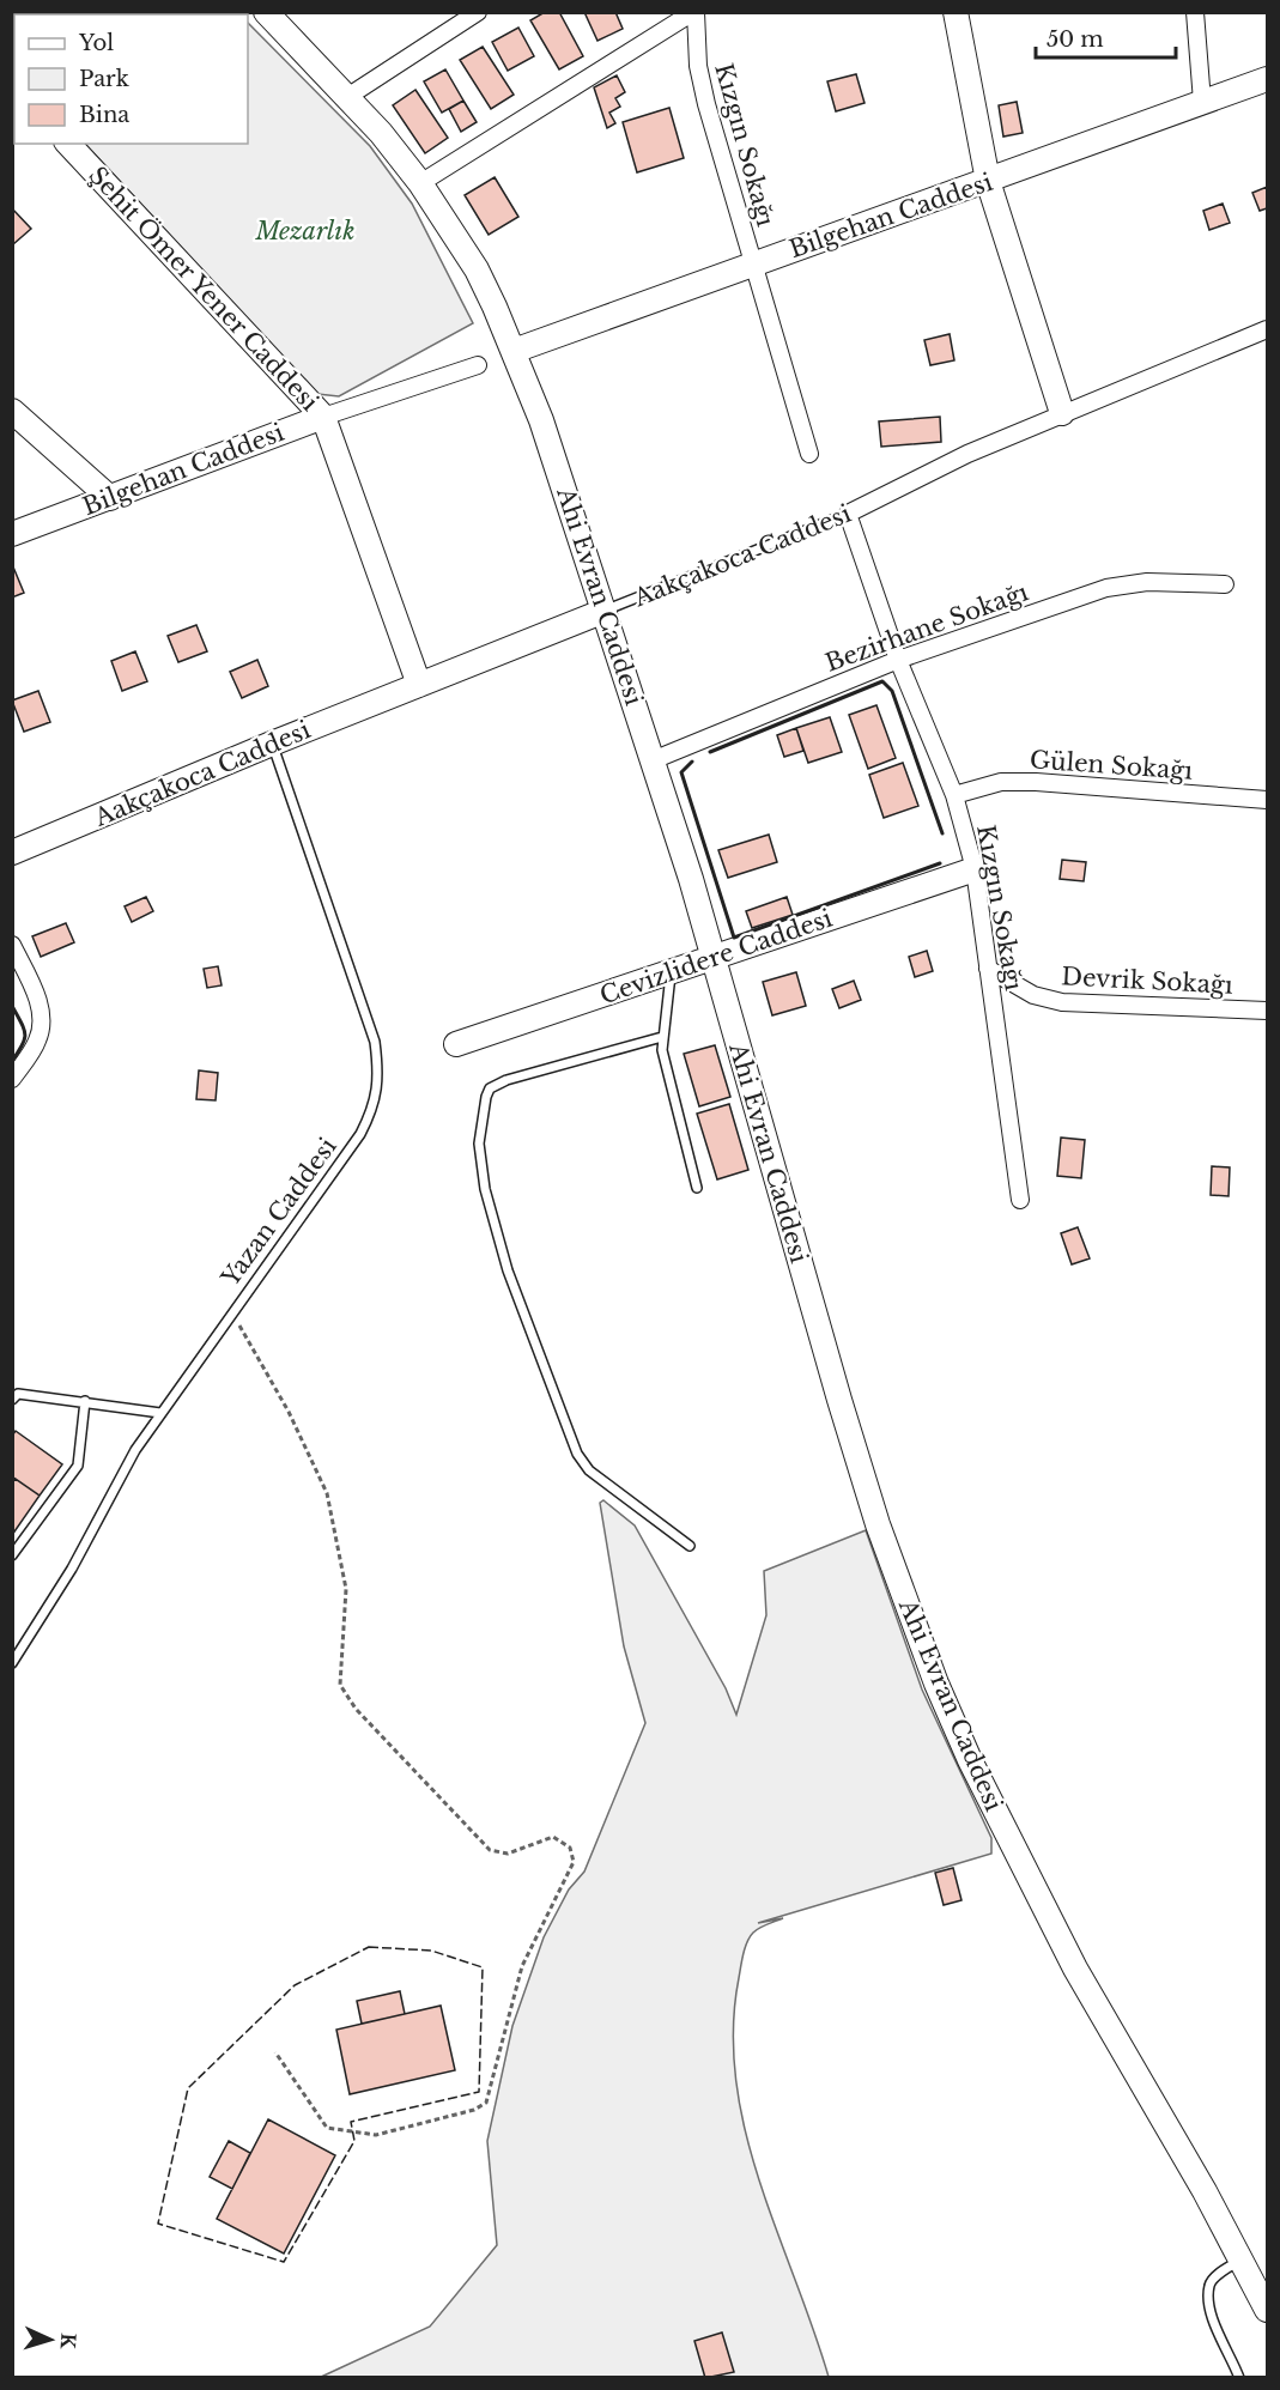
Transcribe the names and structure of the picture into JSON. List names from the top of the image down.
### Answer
{
  "streets": {
    "street": [
      "Kızgın Sokağı",
      "Bilgehan Caddesi",
      "Şehit Ömer Yener Caddesi",
      "Aakçakoca Caddesi",
      "Ahi Evran Caddesi",
      "Bezirhane Sokağı",
      "Gülen Sokağı",
      "Cevizlidere Caddesi",
      "Devrik Sokağı"
    ],
    "lane": ["Yazan Caddesi"]
  },
  "crossings": [
    ["Kızgın Sokağı", "Bilgehan Caddesi"],
    ["Kızgın Sokağı", "Aakçakoca Caddesi"],
    ["Kızgın Sokağı", "Bezirhane Sokağı"],
    ["Kızgın Sokağı", "Gülen Sokağı"],
    ["Kızgın Sokağı", "Cevizlidere Caddesi"],
    ["Kızgın Sokağı", "Devrik Sokağı"],
    ["Bilgehan Caddesi", "Şehit Ömer Yener Caddesi"],
    ["Bilgehan Caddesi", "Ahi Evran Caddesi"],
    ["Şehit Ömer Yener Caddesi", "Aakçakoca Caddesi"],
    ["Aakçakoca Caddesi", "Ahi Evran Caddesi"],
    ["Aakçakoca Caddesi", "Yazan Caddesi"],
    ["Ahi Evran Caddesi", "Bezirhane Sokağı"],
    ["Ahi Evran Caddesi", "Cevizlidere Caddesi"]
  ],
  "parks": ["Mezarlık"],
  "legend": ["Yol", "Park", "Bina"],
  "scale_bar": "50 m",
  "north": "right"
}
